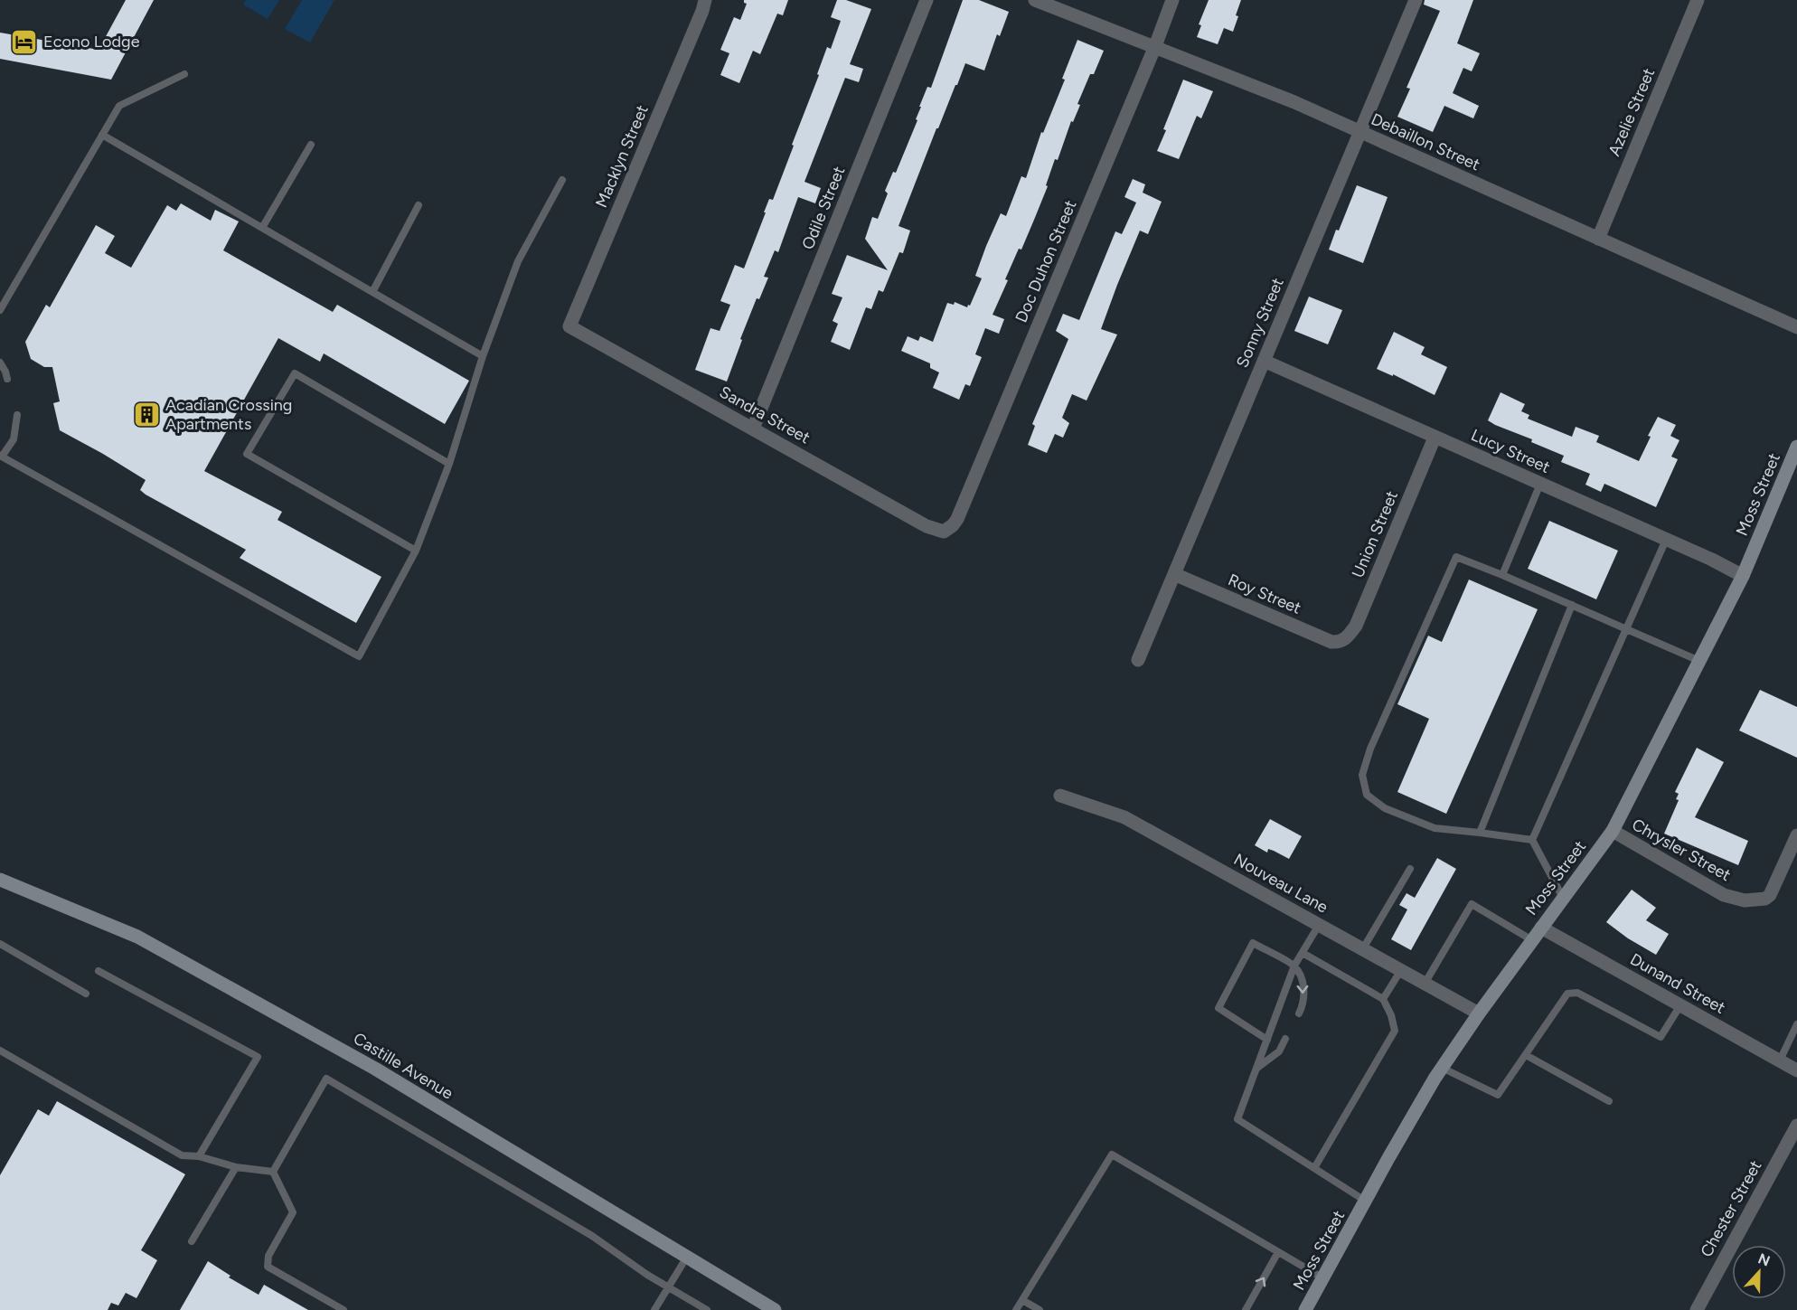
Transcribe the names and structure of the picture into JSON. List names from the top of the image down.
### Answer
{
  "streets": {
    "main road": ["Moss Street", "Castille Avenue"],
    "street": [
      "Azelie Street",
      "Debaillon Street",
      "Macklyn Street",
      "Odile Street",
      "Doc Duhon Street",
      "Sonny Street",
      "Sandra Street",
      "Lucy Street",
      "Union Street",
      "Roy Street",
      "Chrysler Street",
      "Nouveau Lane",
      "Dunand Street",
      "Chester Street"
    ]
  },
  "crossings": [
    ["Azelie Street", "Debaillon Street"],
    ["Debaillon Street", "Doc Duhon Street"],
    ["Debaillon Street", "Sonny Street"],
    ["Macklyn Street", "Sandra Street"],
    ["Odile Street", "Sandra Street"],
    ["Doc Duhon Street", "Sandra Street"],
    ["Sonny Street", "Lucy Street"],
    ["Sonny Street", "Roy Street"],
    ["Lucy Street", "Moss Street"],
    ["Lucy Street", "Union Street"],
    ["Moss Street", "Chrysler Street"],
    ["Moss Street", "Nouveau Lane"],
    ["Moss Street", "Dunand Street"],
    ["Union Street", "Roy Street"]
  ],
  "places": {
    "hotel": ["Econo Lodge"],
    "building": ["Acadian Crossing Apartments"]
  },
  "north": "top"
}
